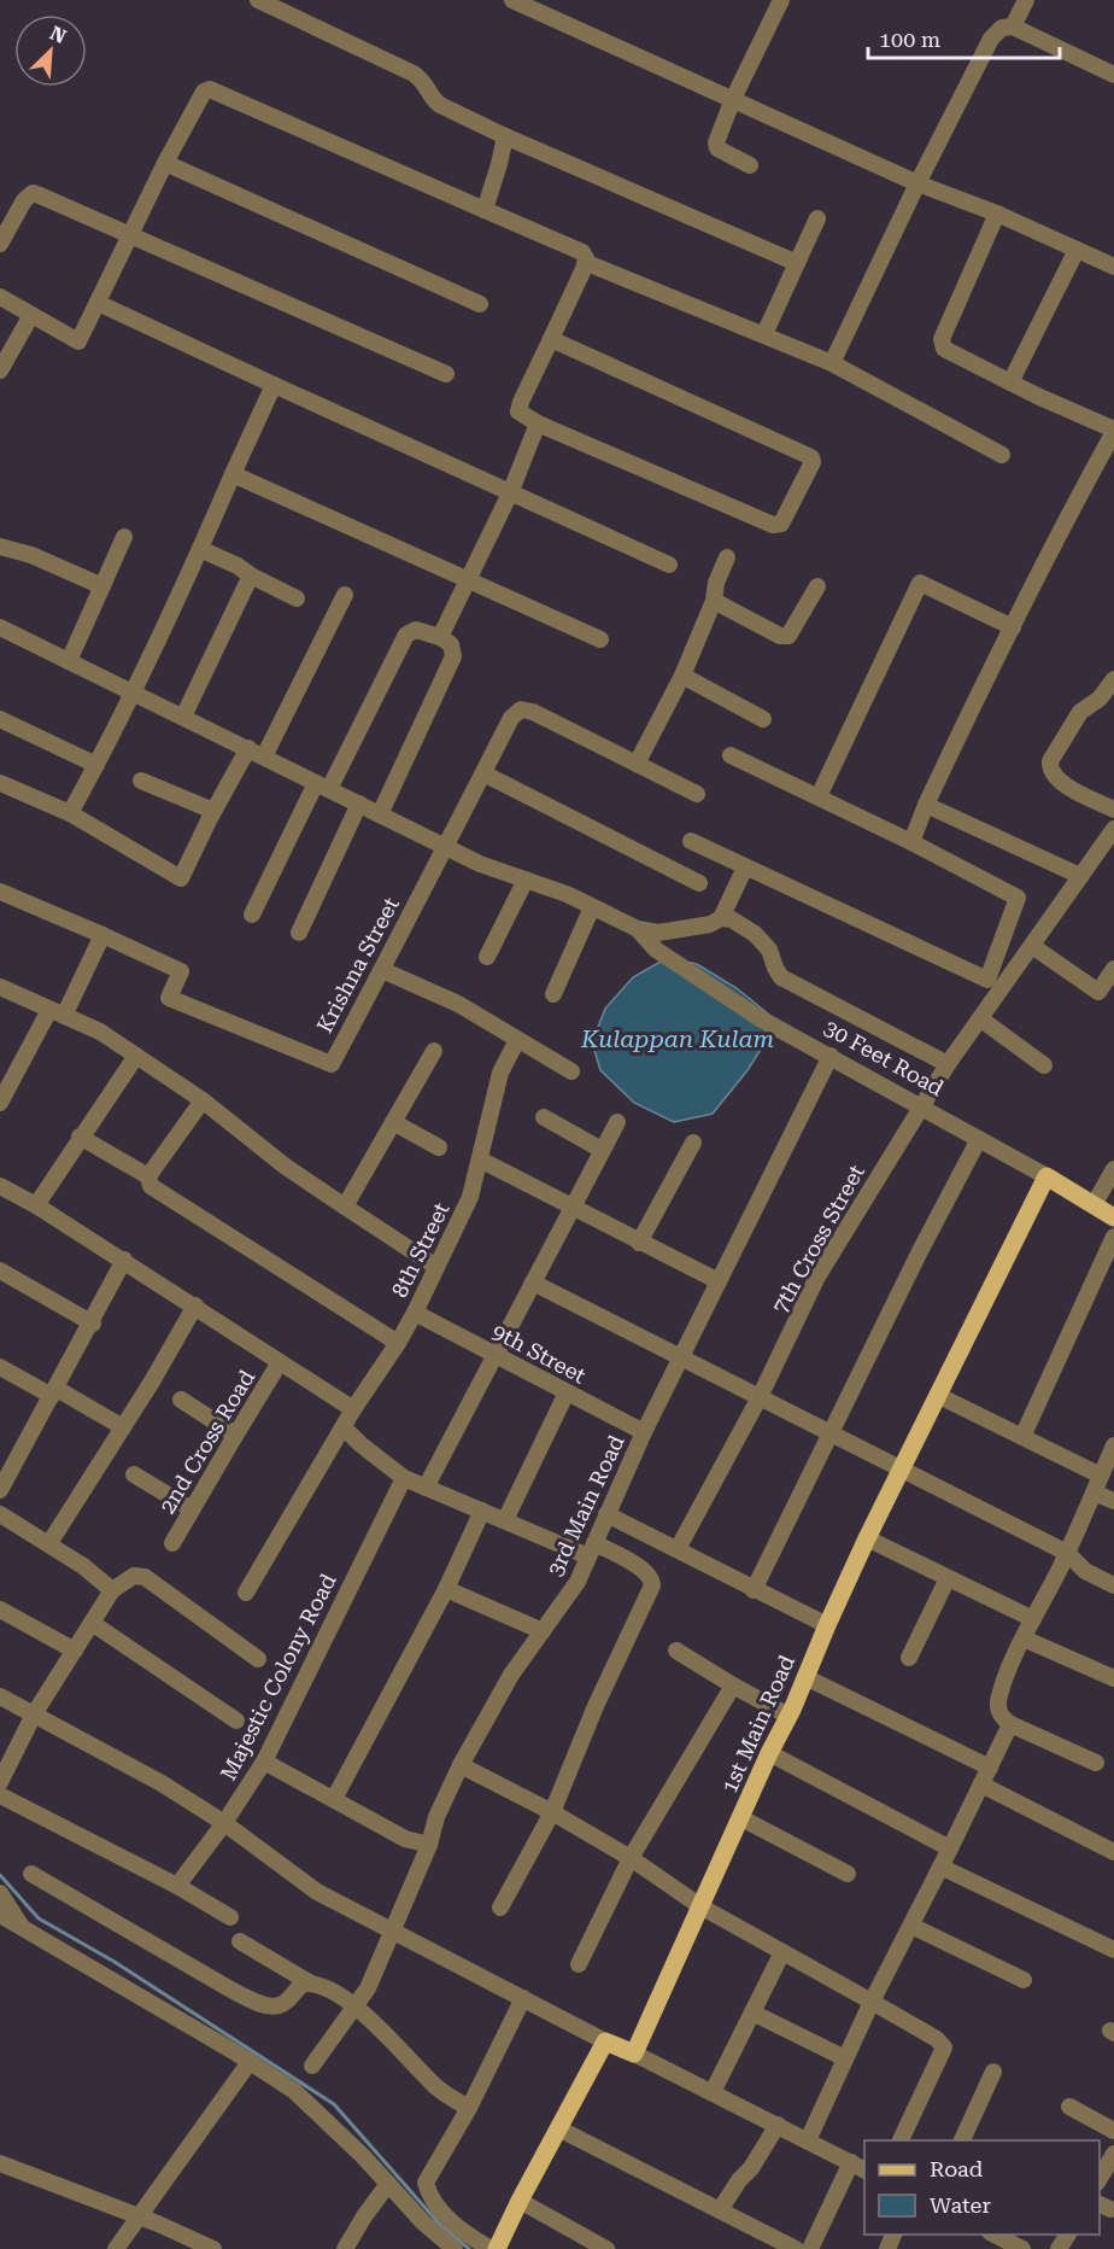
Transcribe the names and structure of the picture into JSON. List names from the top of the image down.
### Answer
{
  "streets": {
    "main road": ["30 Feet Road", "1st Main Road"],
    "street": [
      "Krishna Street",
      "7th Cross Street",
      "8th Street",
      "9th Street",
      "2nd Cross Road",
      "3rd Main Road",
      "Majestic Colony Road"
    ]
  },
  "crossings": [
    ["30 Feet Road", "7th Cross Street"],
    ["30 Feet Road", "3rd Main Road"],
    ["30 Feet Road", "1st Main Road"],
    ["8th Street", "9th Street"],
    ["9th Street", "3rd Main Road"]
  ],
  "water": ["Kulappan Kulam"],
  "legend": ["Road", "Water"],
  "scale_bar": "100 m",
  "north": "top right"
}
